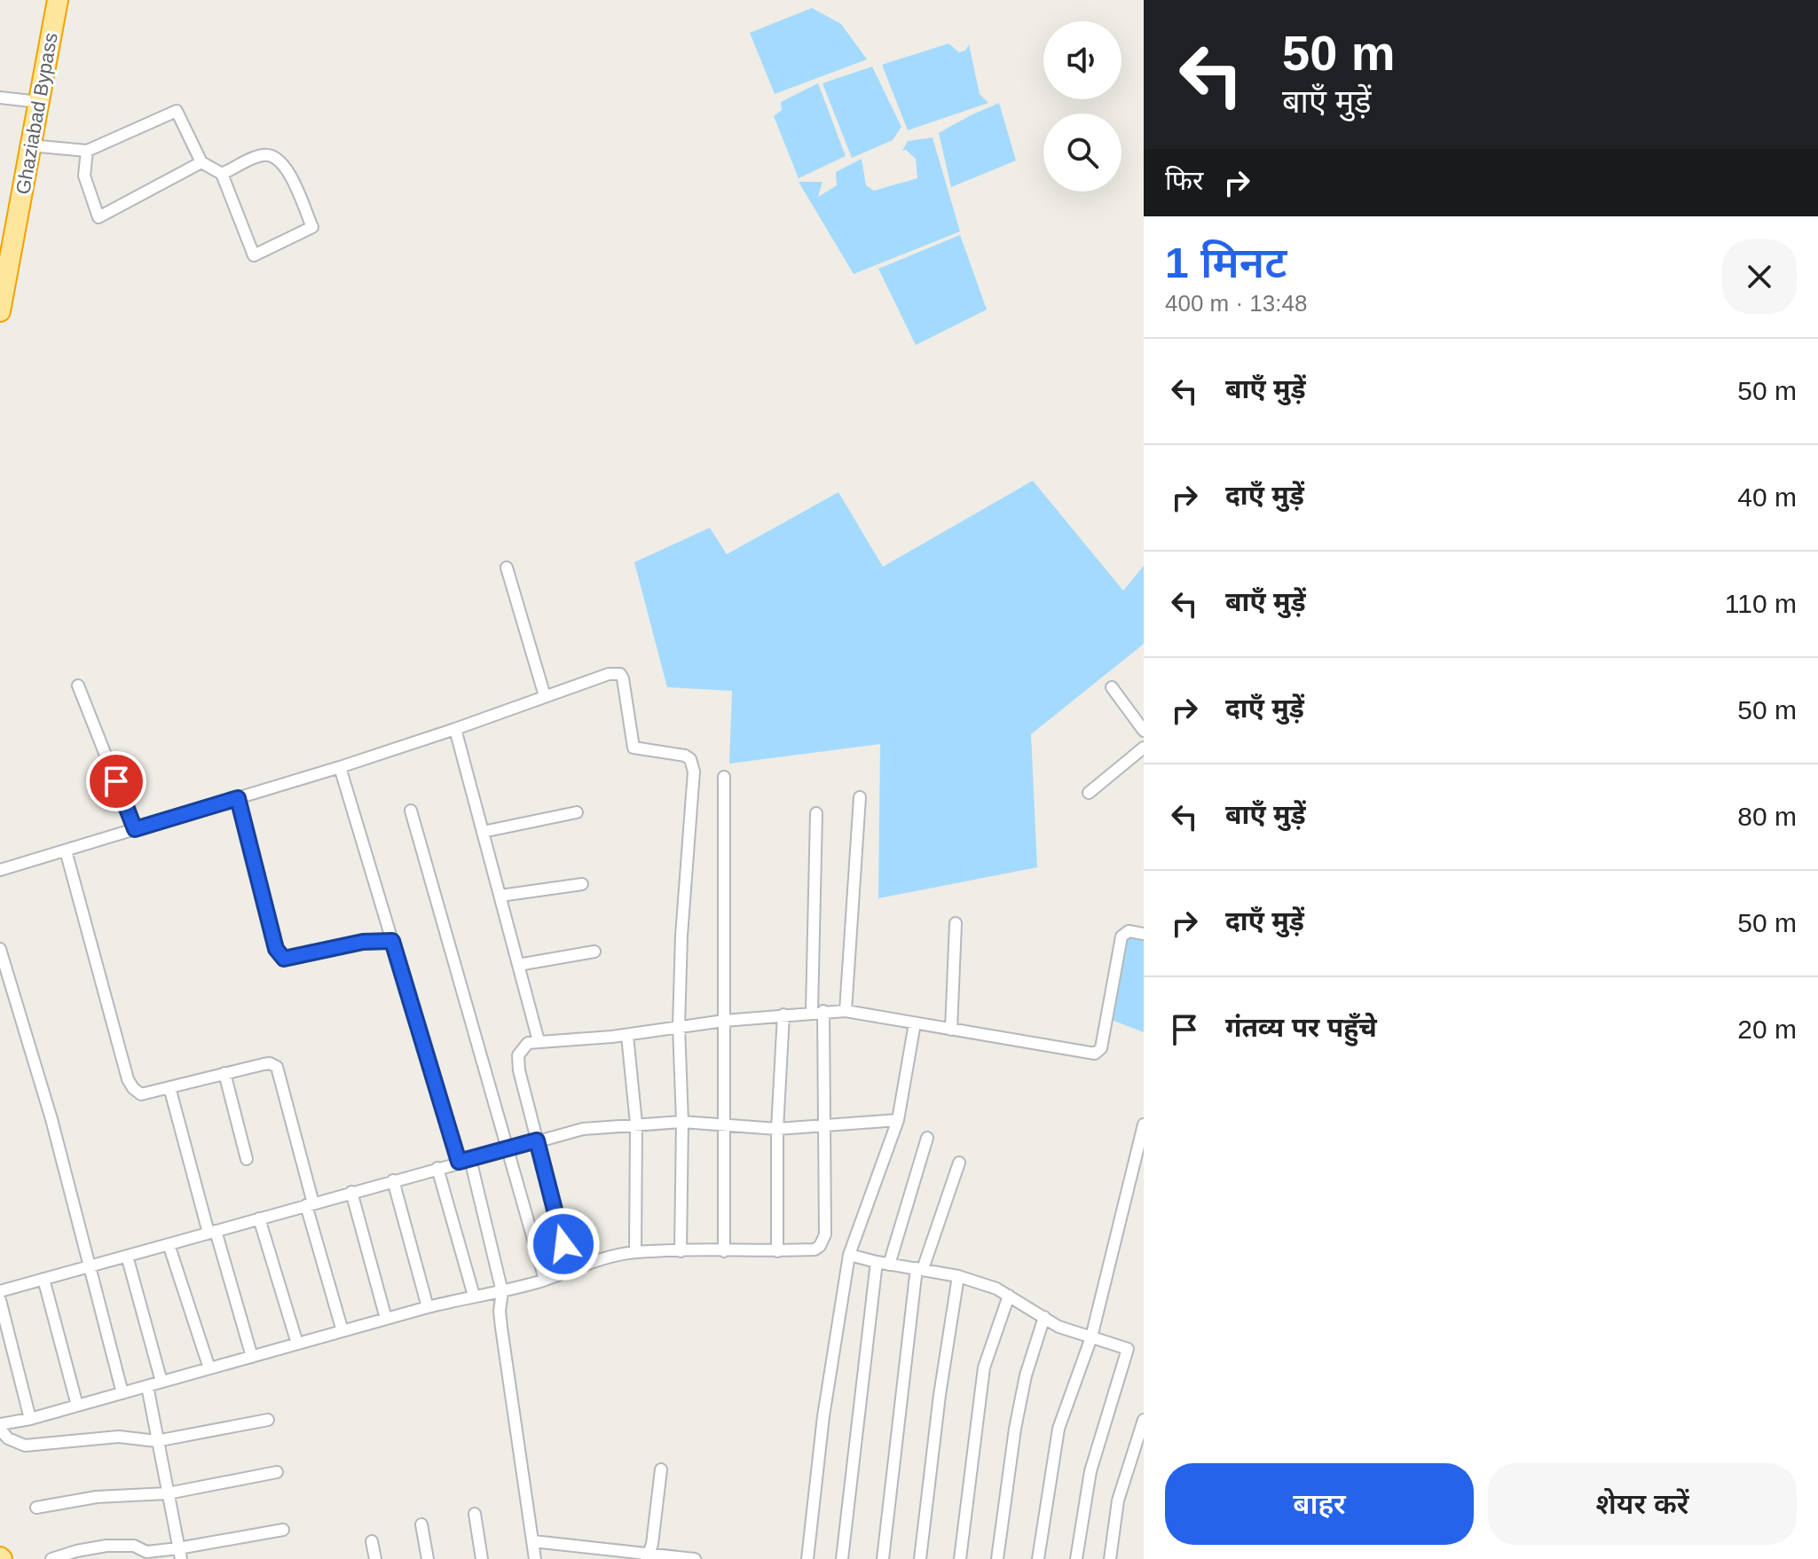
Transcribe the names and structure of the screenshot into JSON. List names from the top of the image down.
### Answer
{
  "streets": {
    "highway": ["Ghaziabad Bypass"]
  },
  "page": {
    "turn": ["50 m", "बाएँ मुड़ें"],
    "then": "फिर",
    "heading": ["1 मिनट", "400 m · 13:48"],
    "list": [
      {
        "name": "बाएँ मुड़ें",
        "value": "50 m"
      },
      {
        "name": "दाएँ मुड़ें",
        "value": "40 m"
      },
      {
        "name": "बाएँ मुड़ें",
        "value": "110 m"
      },
      {
        "name": "दाएँ मुड़ें",
        "value": "50 m"
      },
      {
        "name": "बाएँ मुड़ें",
        "value": "80 m"
      },
      {
        "name": "दाएँ मुड़ें",
        "value": "50 m"
      },
      {
        "name": "गंतव्य पर पहुँचे",
        "value": "20 m"
      }
    ],
    "buttons": ["बाहर", "शेयर करें"]
  }
}
